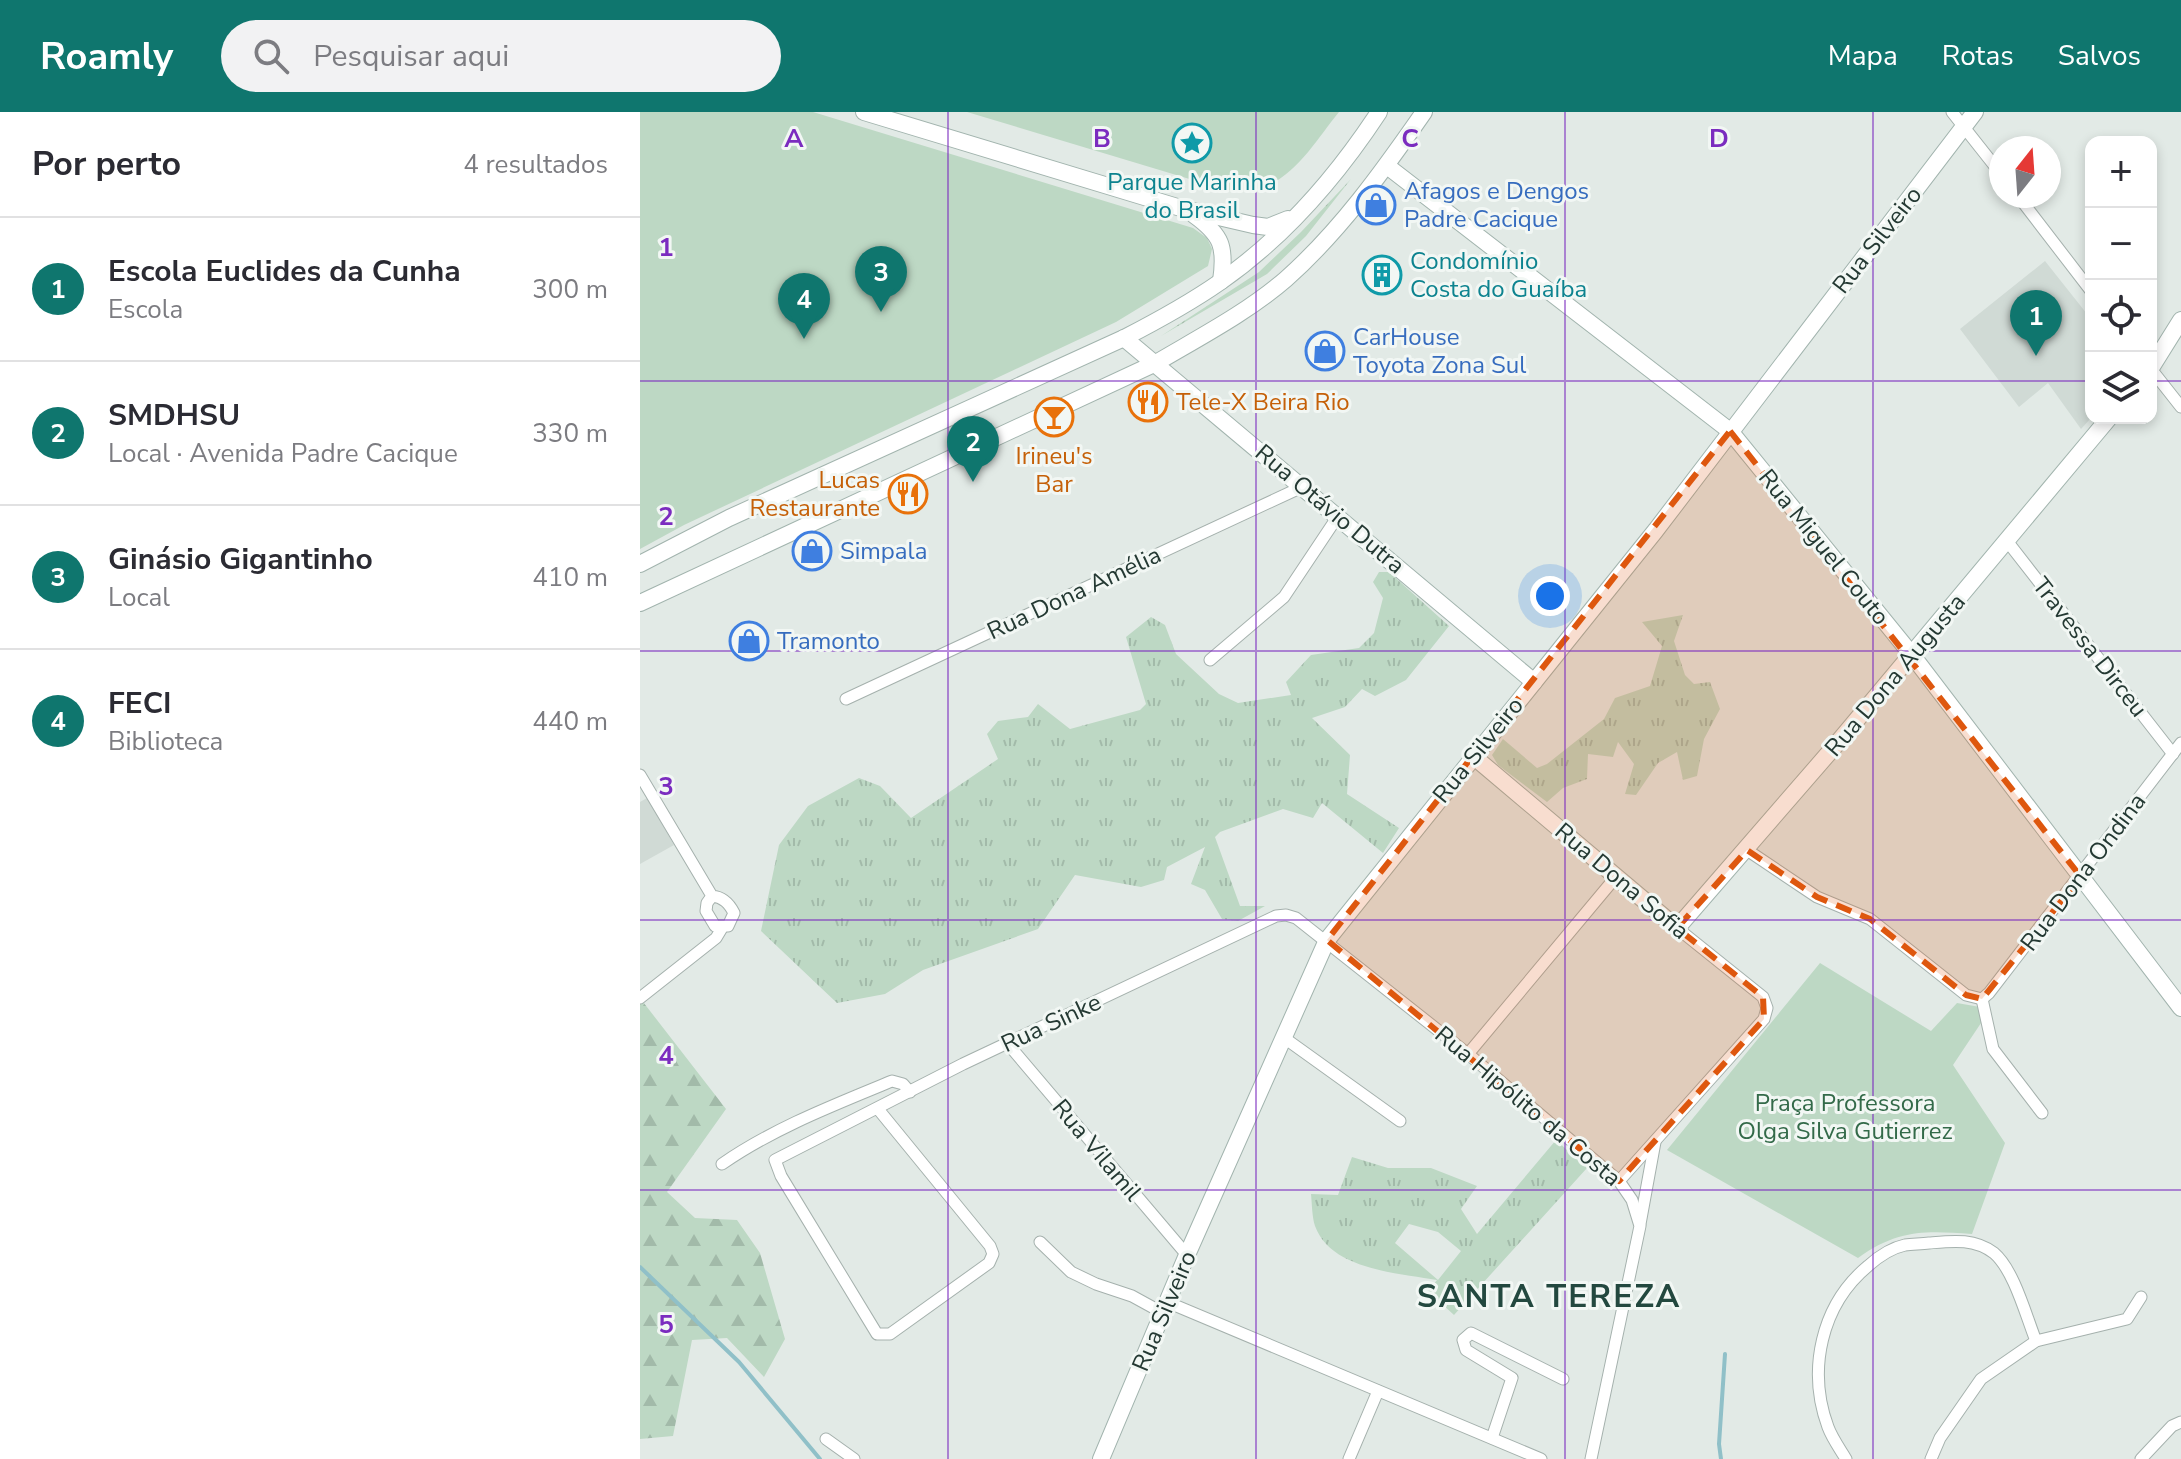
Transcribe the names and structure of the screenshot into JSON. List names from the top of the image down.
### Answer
{
  "streets": {
    "street": [
      "Rua Silveiro",
      "Rua Otávio Dutra",
      "Rua Miguel Couto",
      "Rua Dona Amélia",
      "Travessa Dirceu",
      "Rua Dona Augusta",
      "Rua Dona Ondina",
      "Rua Dona Sofia",
      "Rua Sinke",
      "Rua Hipólito da Costa",
      "Rua Vilamil"
    ]
  },
  "crossings": [
    ["Rua Silveiro", "Rua Otávio Dutra"],
    ["Rua Silveiro", "Rua Miguel Couto"],
    ["Rua Silveiro", "Rua Dona Sofia"],
    ["Rua Silveiro", "Rua Sinke"],
    ["Rua Silveiro", "Rua Hipólito da Costa"],
    ["Rua Silveiro", "Rua Vilamil"],
    ["Rua Otávio Dutra", "Rua Dona Amélia"],
    ["Rua Miguel Couto", "Rua Dona Augusta"],
    ["Rua Miguel Couto", "Rua Dona Ondina"],
    ["Travessa Dirceu", "Rua Dona Augusta"],
    ["Travessa Dirceu", "Rua Dona Ondina"],
    ["Rua Dona Augusta", "Rua Dona Sofia"],
    ["Rua Sinke", "Rua Hipólito da Costa"],
    ["Rua Sinke", "Rua Vilamil"]
  ],
  "districts": ["SANTA TEREZA"],
  "parks": ["Praça Professora Olga Silva Gutierrez"],
  "places": {
    "place": ["Parque Marinha do Brasil"],
    "shop": [
      "Afagos e Dengos Padre Cacique",
      "CarHouse Toyota Zona Sul",
      "Simpala",
      "Tramonto"
    ],
    "building": ["Condomínio Costa do Guaíba"],
    "restaurant": ["Tele-X Beira Rio", "Lucas Restaurante"],
    "bar": ["Irineu's Bar"]
  },
  "north": "top",
  "page": {
    "header": "Roamly",
    "search": "Pesquisar aqui",
    "nav": ["Mapa", "Rotas", "Salvos"],
    "heading": ["Por perto", "4 resultados"],
    "map_buttons": ["+", "−"],
    "list": [
      {
        "mark": "1",
        "name": "Escola Euclides da Cunha",
        "note": "Escola",
        "value": "300 m"
      },
      {
        "mark": "2",
        "name": "SMDHSU",
        "note": "Local · Avenida Padre Cacique",
        "value": "330 m"
      },
      {
        "mark": "3",
        "name": "Ginásio Gigantinho",
        "note": "Local",
        "value": "410 m"
      },
      {
        "mark": "4",
        "name": "FECI",
        "note": "Biblioteca",
        "value": "440 m"
      }
    ],
    "pins": [
      "3",
      "4",
      "1",
      "2"
    ]
  },
  "grid": {
    "columns": [
      "A",
      "B",
      "C",
      "D"
    ],
    "rows": [
      "1",
      "2",
      "3",
      "4",
      "5"
    ]
  }
}
